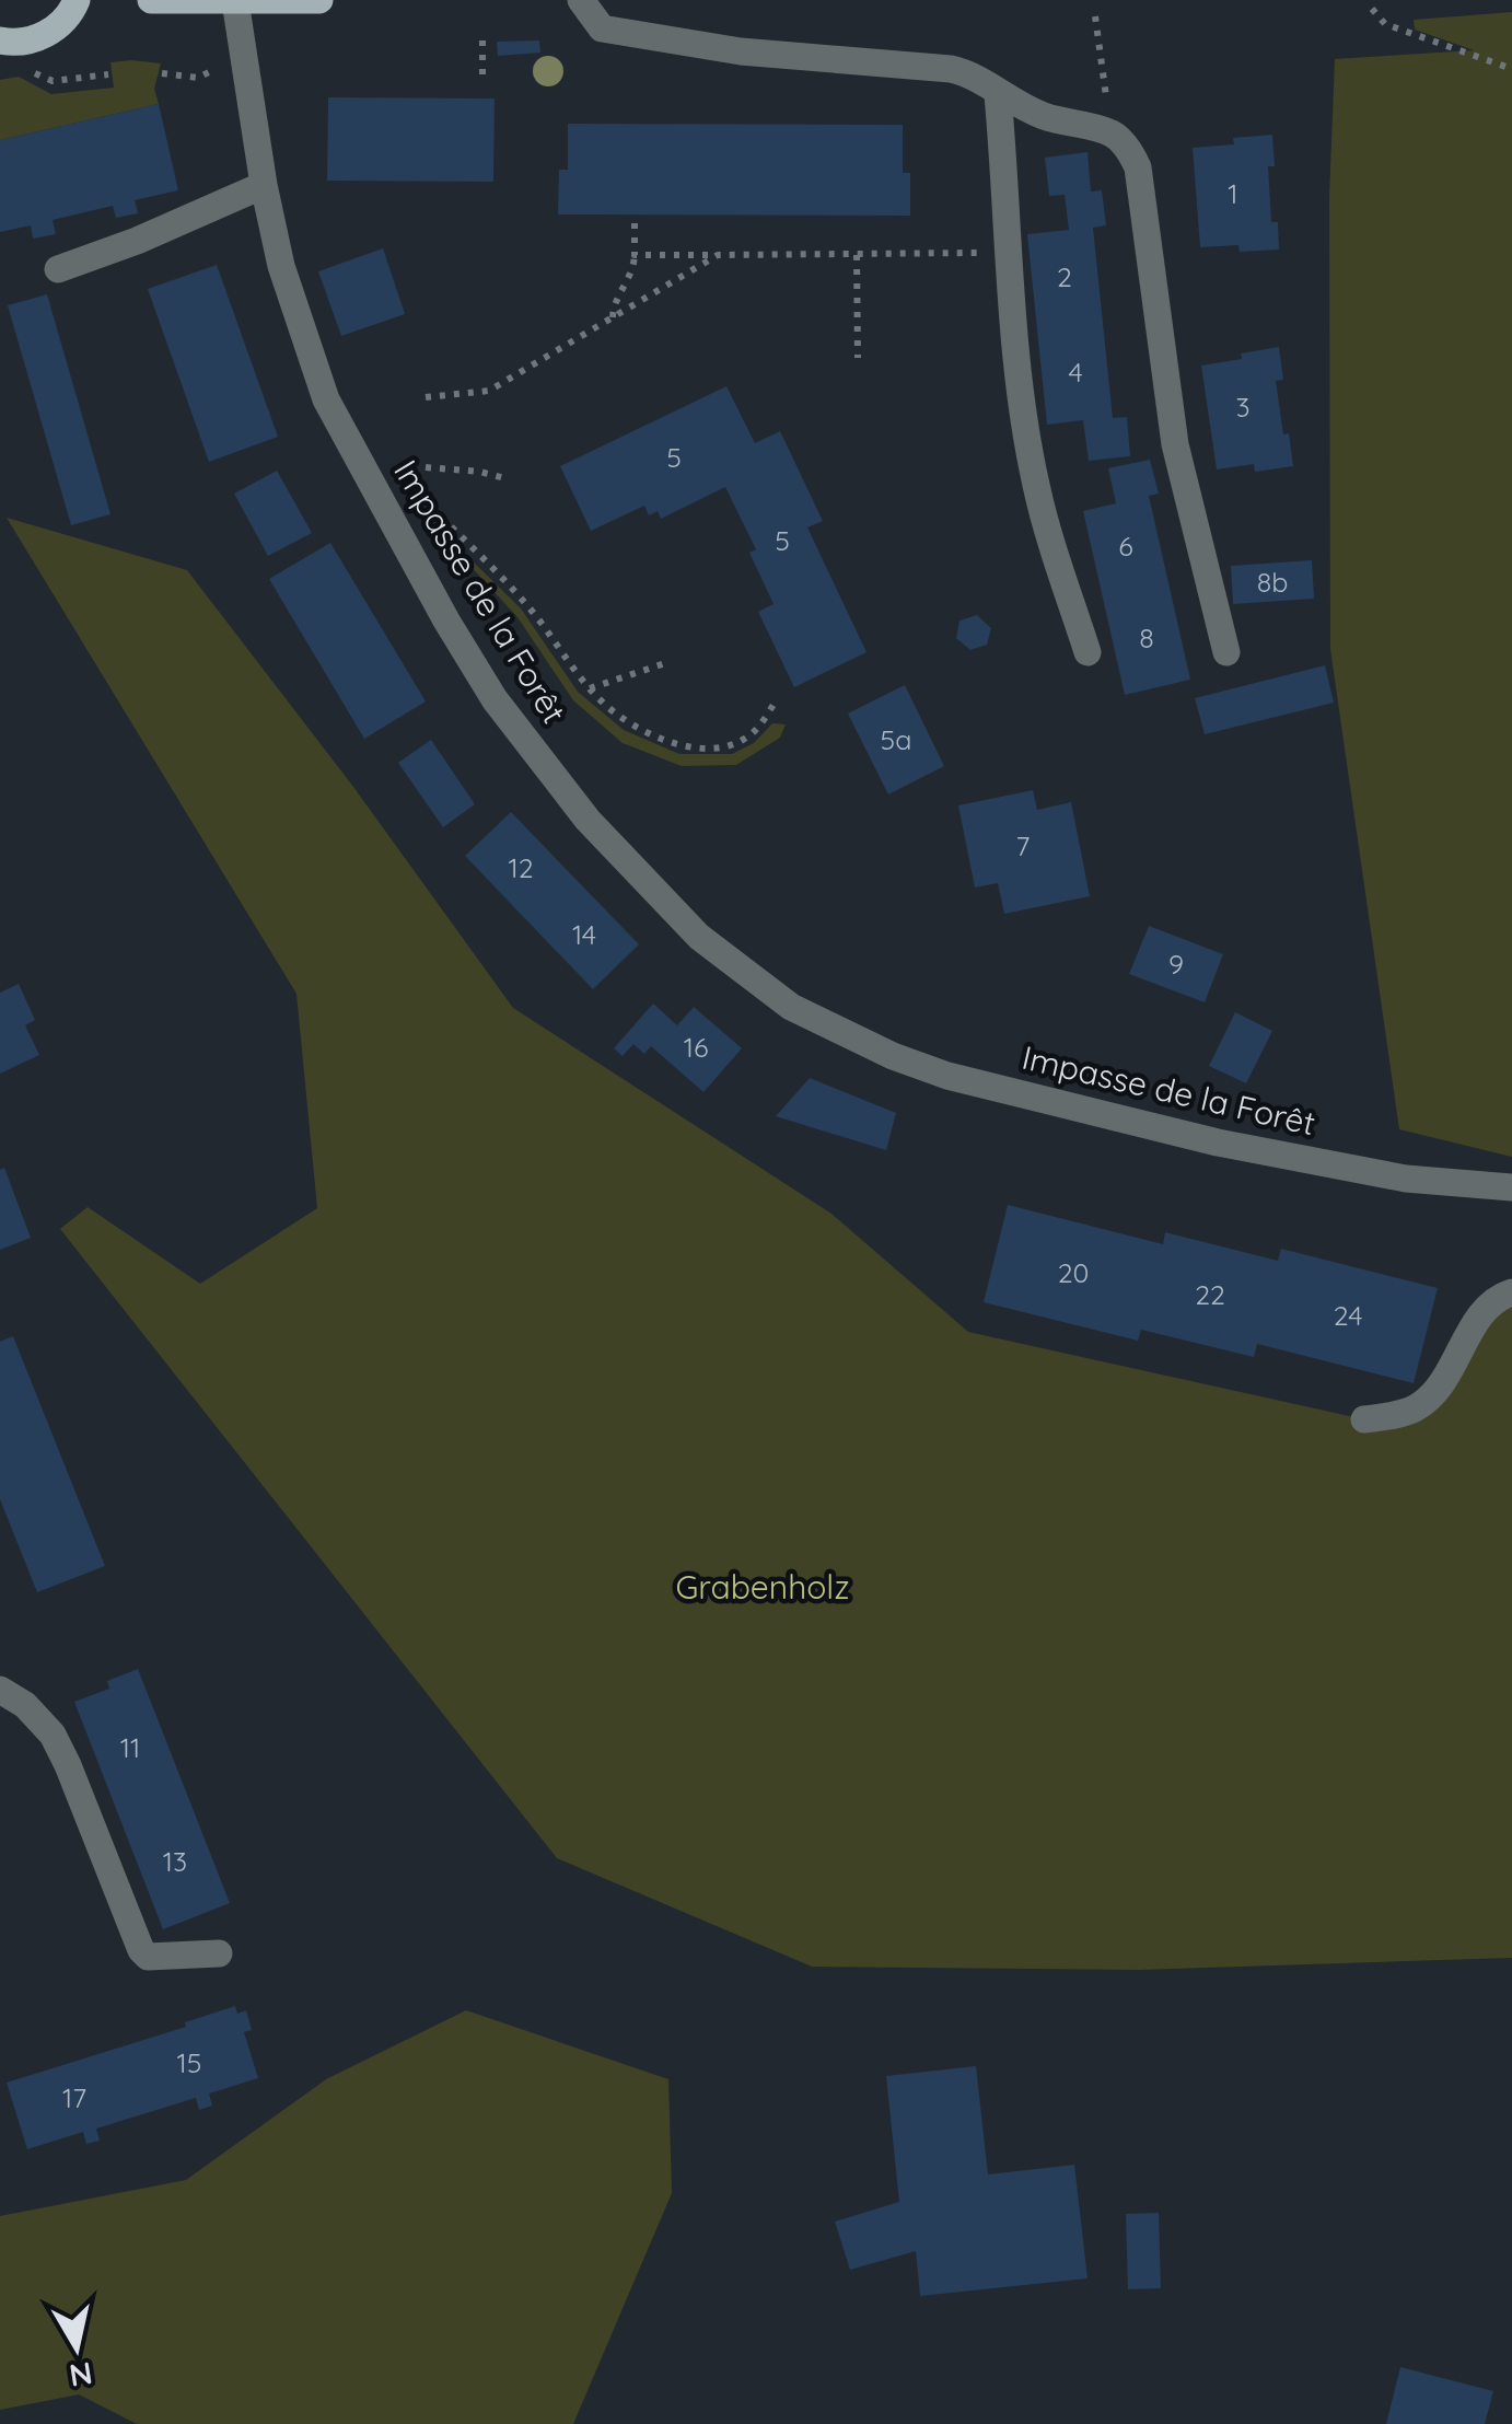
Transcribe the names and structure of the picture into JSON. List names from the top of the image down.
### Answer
{
  "streets": {
    "street": ["Impasse de la Forêt"]
  },
  "parks": ["Grabenholz"],
  "house_numbers": [
    "1",
    "2",
    "4",
    "3",
    "5",
    "5",
    "6",
    "8b",
    "8",
    "5a",
    "7",
    "12",
    "14",
    "9",
    "16",
    "20",
    "22",
    "24",
    "11",
    "13",
    "15",
    "17"
  ],
  "north": "bottom"
}
